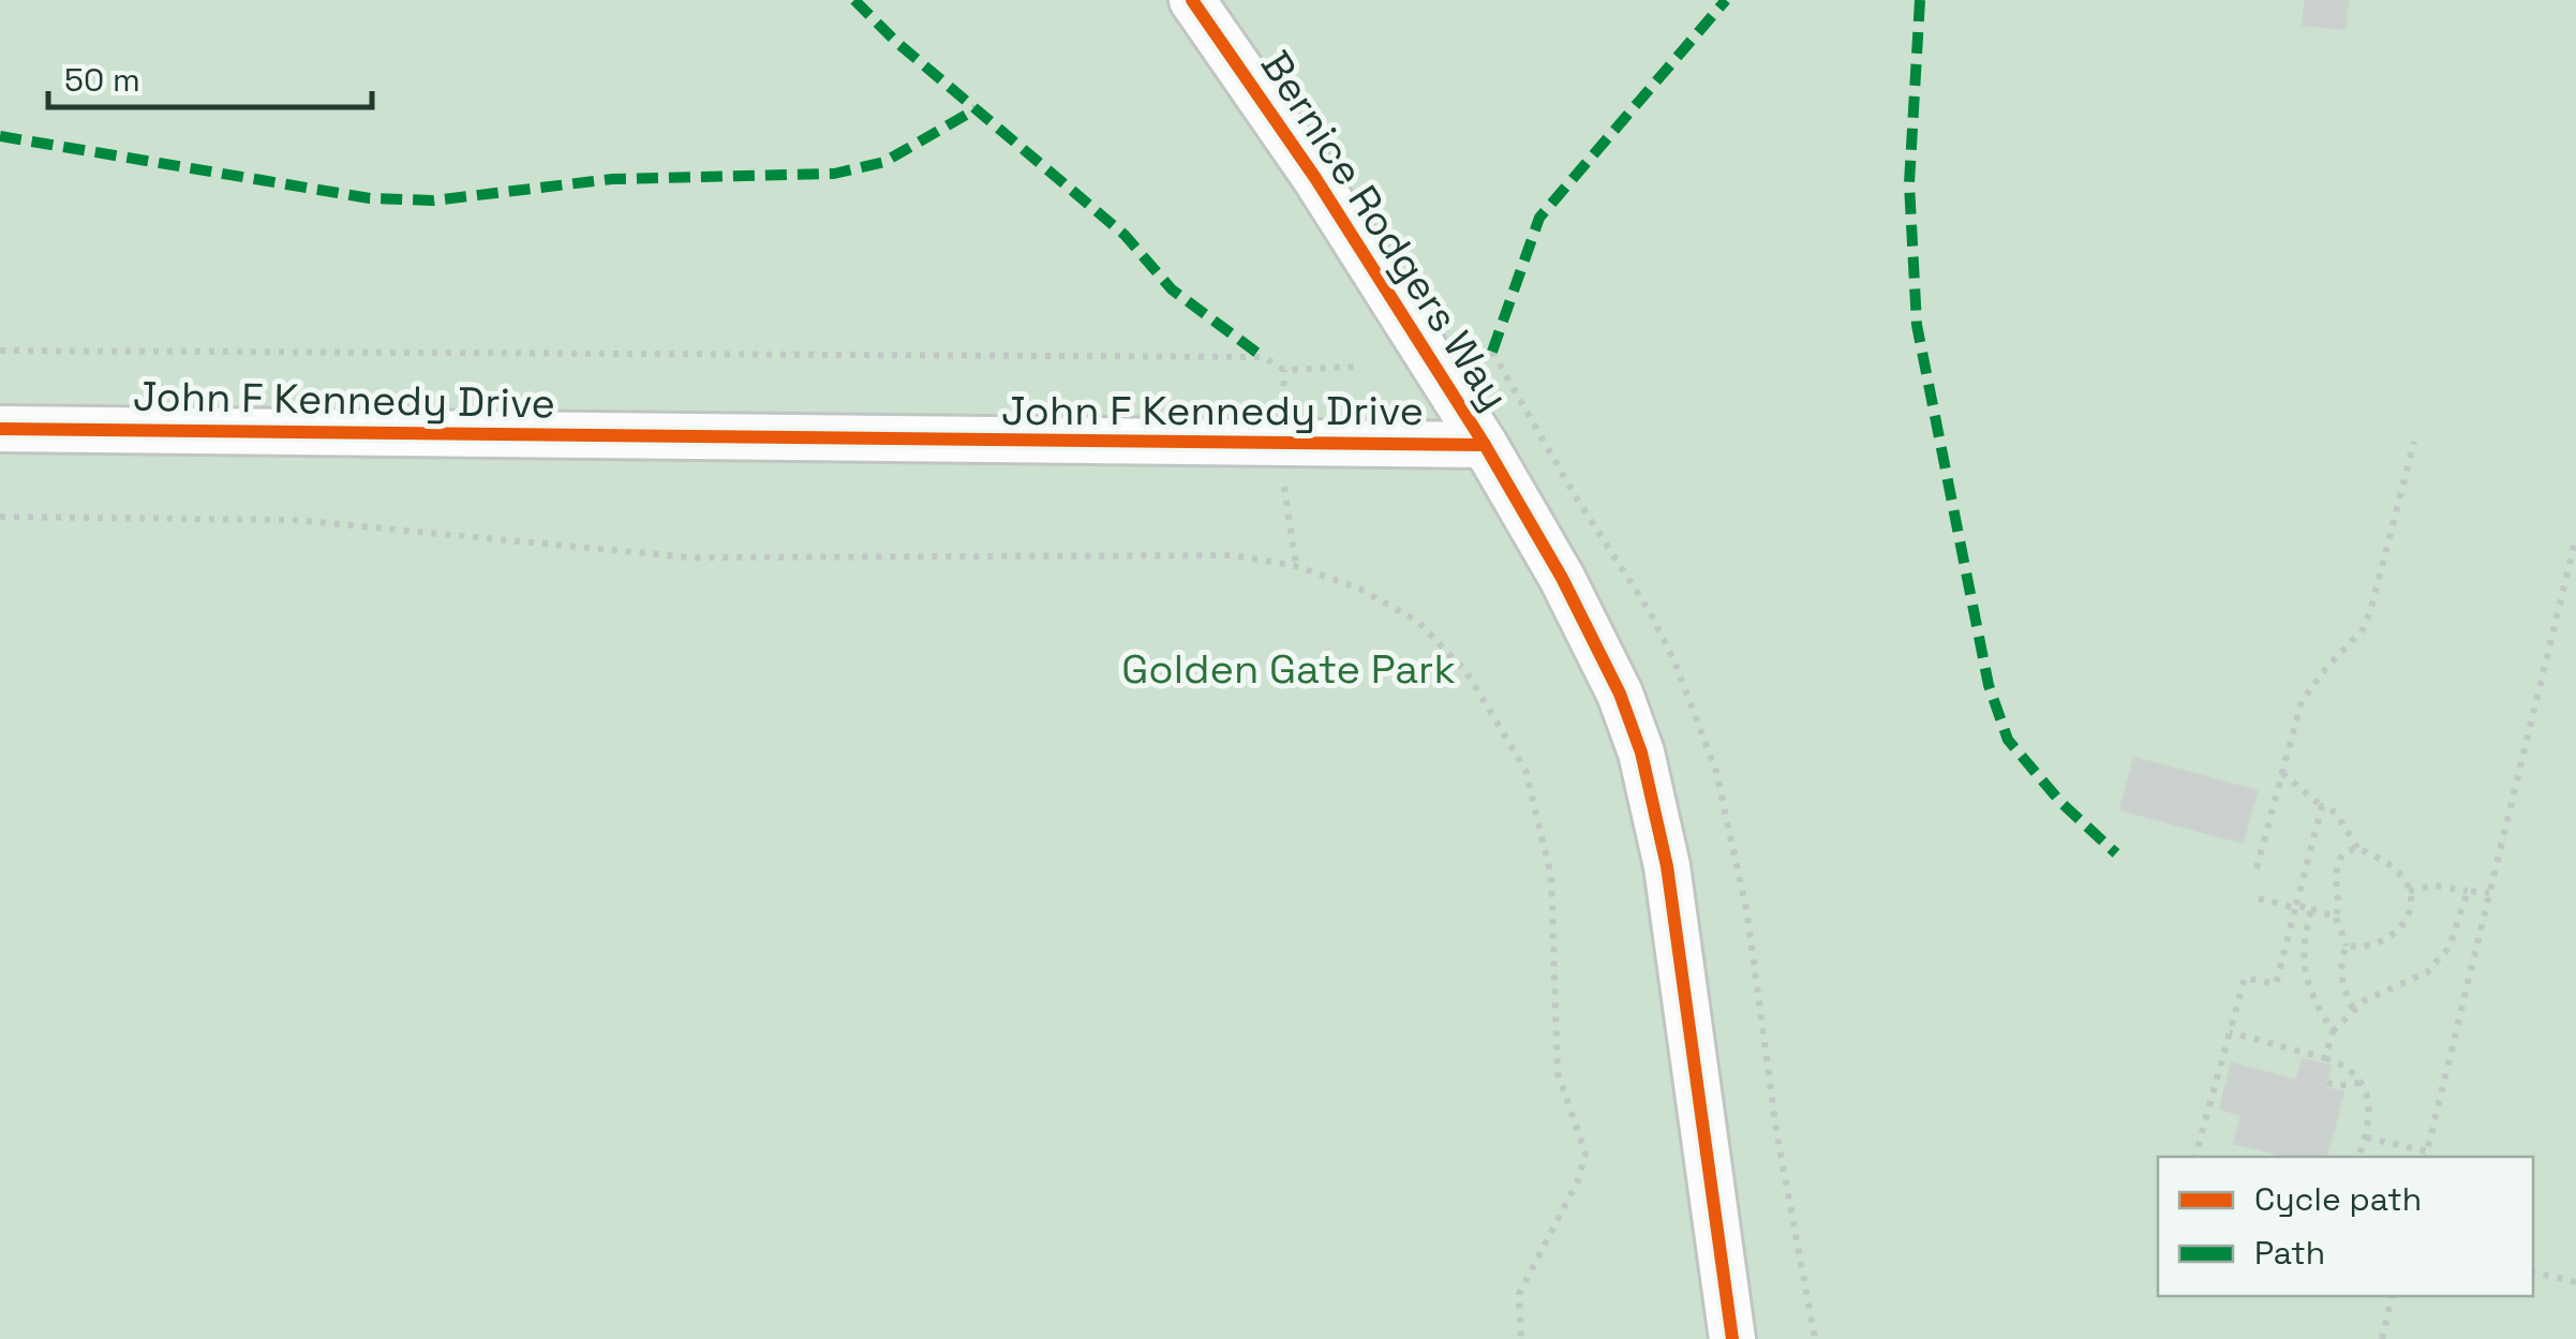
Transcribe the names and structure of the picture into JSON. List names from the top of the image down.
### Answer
{
  "streets": {
    "street": ["Bernice Rodgers Way", "John F Kennedy Drive"]
  },
  "crossings": [
    ["Bernice Rodgers Way", "John F Kennedy Drive"]
  ],
  "parks": ["Golden Gate Park"],
  "legend": ["Cycle path", "Path"],
  "scale_bar": "50 m"
}
